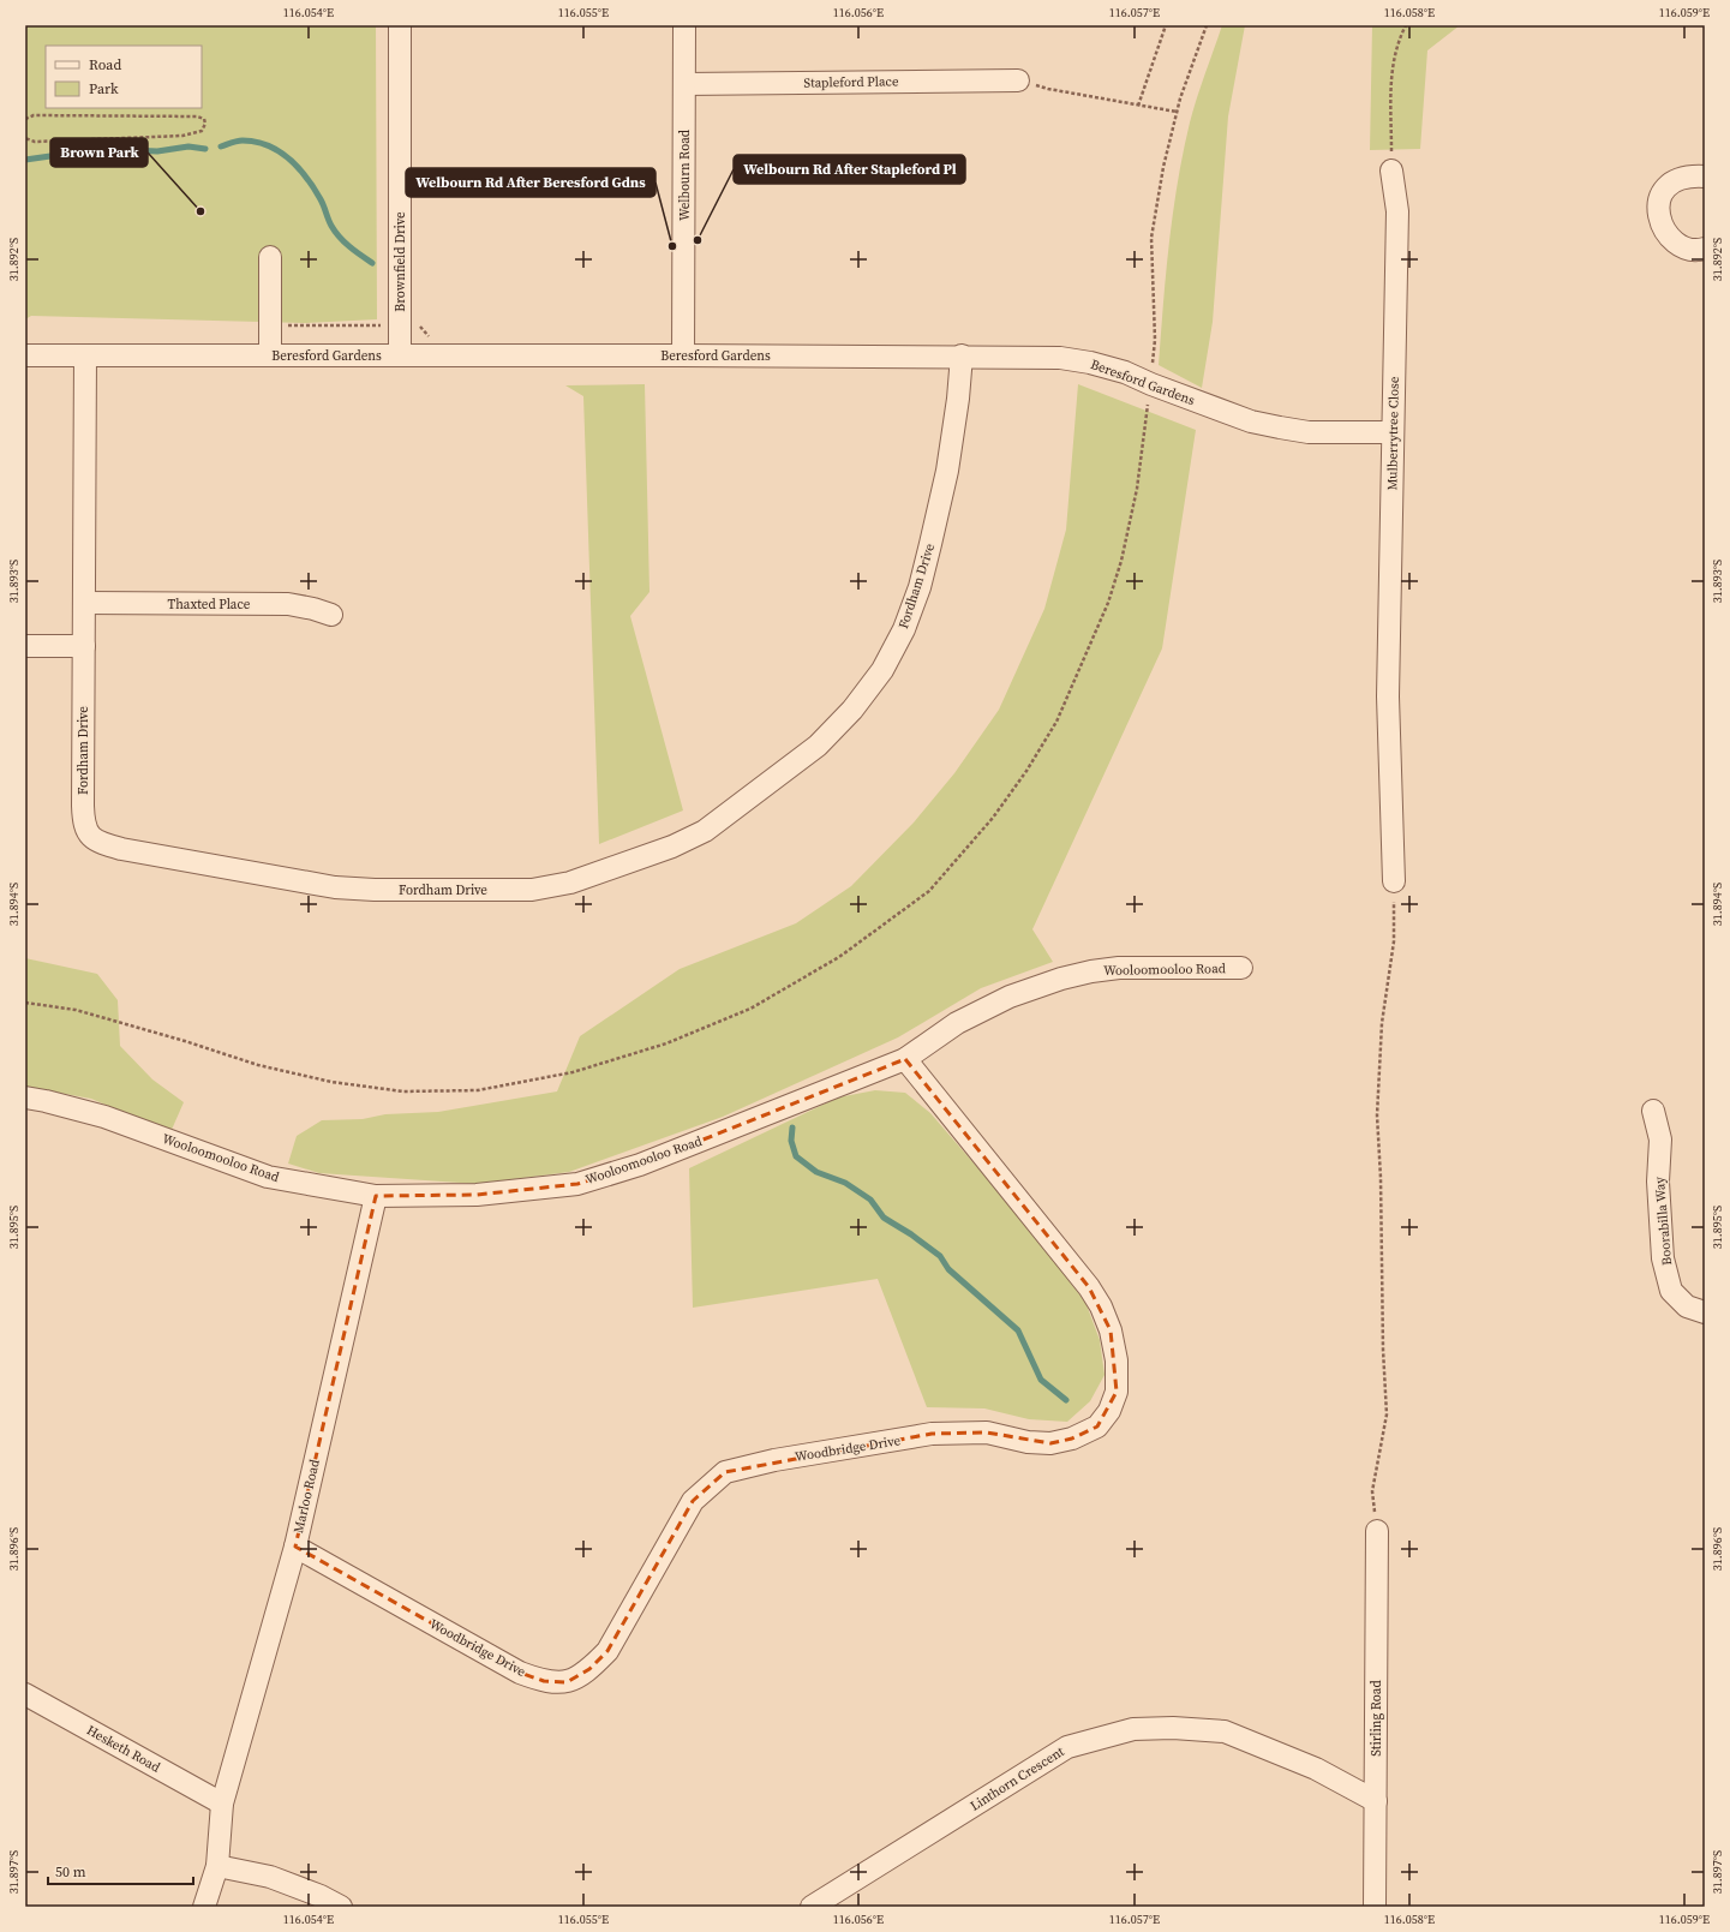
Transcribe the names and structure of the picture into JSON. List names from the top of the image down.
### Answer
{
  "streets": {
    "street": [
      "Stapleford Place",
      "Welbourn Road",
      "Brownfield Drive",
      "Beresford Gardens",
      "Mulberrytree Close",
      "Fordham Drive",
      "Thaxted Place",
      "Wooloomooloo Road",
      "Boorabilla Way",
      "Woodbridge Drive",
      "Marloo Road",
      "Stirling Road",
      "Hesketh Road",
      "Linthorn Crescent"
    ]
  },
  "crossings": [
    ["Stapleford Place", "Welbourn Road"],
    ["Welbourn Road", "Beresford Gardens"],
    ["Brownfield Drive", "Beresford Gardens"],
    ["Beresford Gardens", "Mulberrytree Close"],
    ["Beresford Gardens", "Fordham Drive"],
    ["Fordham Drive", "Thaxted Place"],
    ["Wooloomooloo Road", "Woodbridge Drive"],
    ["Wooloomooloo Road", "Marloo Road"],
    ["Woodbridge Drive", "Marloo Road"],
    ["Marloo Road", "Hesketh Road"],
    ["Stirling Road", "Linthorn Crescent"]
  ],
  "places": ["Brown Park", "Welbourn Rd After Stapleford Pl", "Welbourn Rd After Beresford Gdns"],
  "legend": ["Road", "Park"],
  "scale_bar": "50 m",
  "coordinates": [
    "116.054°E",
    "116.055°E",
    "116.056°E",
    "116.057°E",
    "116.058°E",
    "116.059°E",
    "31.892°S",
    "31.893°S",
    "31.894°S",
    "31.895°S",
    "31.896°S",
    "31.897°S"
  ]
}
